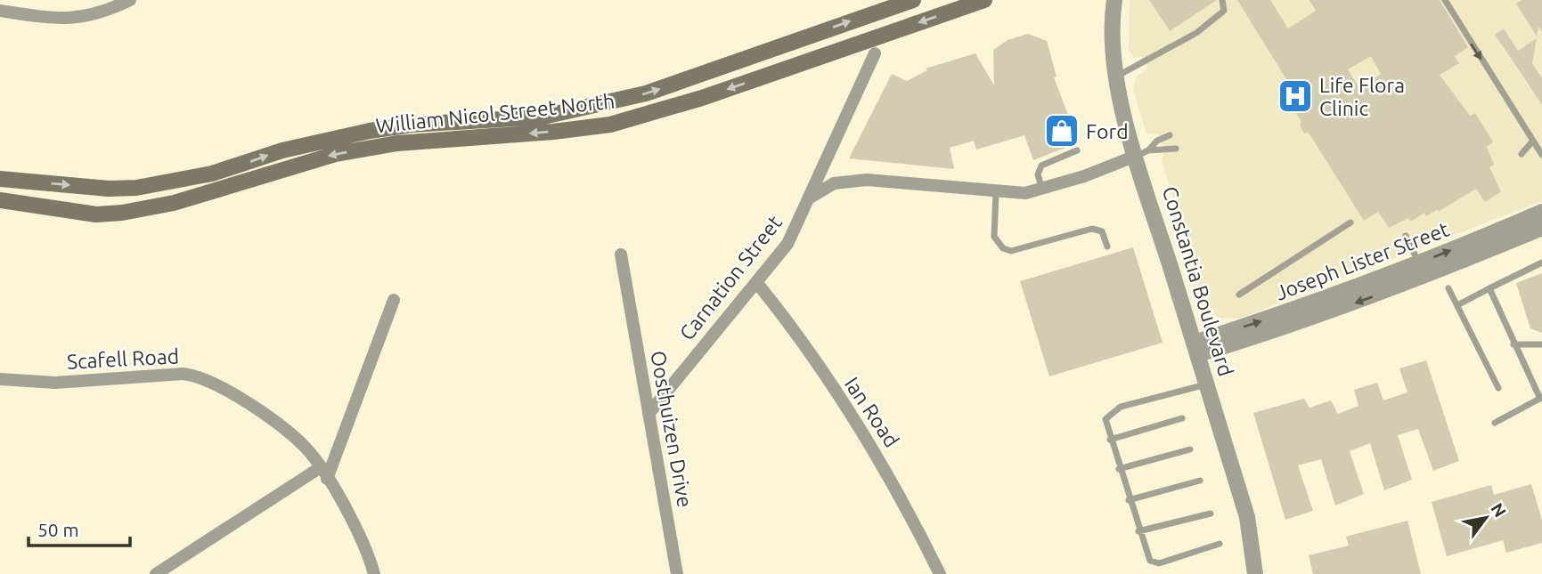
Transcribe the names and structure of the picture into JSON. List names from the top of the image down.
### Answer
{
  "streets": {
    "main road": ["William Nicol Street North"],
    "street": [
      "Joseph Lister Street",
      "Carnation Street",
      "Constantia Boulevard",
      "Scafell Road",
      "Ian Road",
      "Oosthuizen Drive"
    ]
  },
  "crossings": [
    ["Joseph Lister Street", "Constantia Boulevard"],
    ["Carnation Street", "Ian Road"],
    ["Carnation Street", "Oosthuizen Drive"]
  ],
  "places": {
    "hospital": ["Life Flora Clinic"],
    "shop": ["Ford"]
  },
  "scale_bar": "50 m",
  "north": "top right"
}
